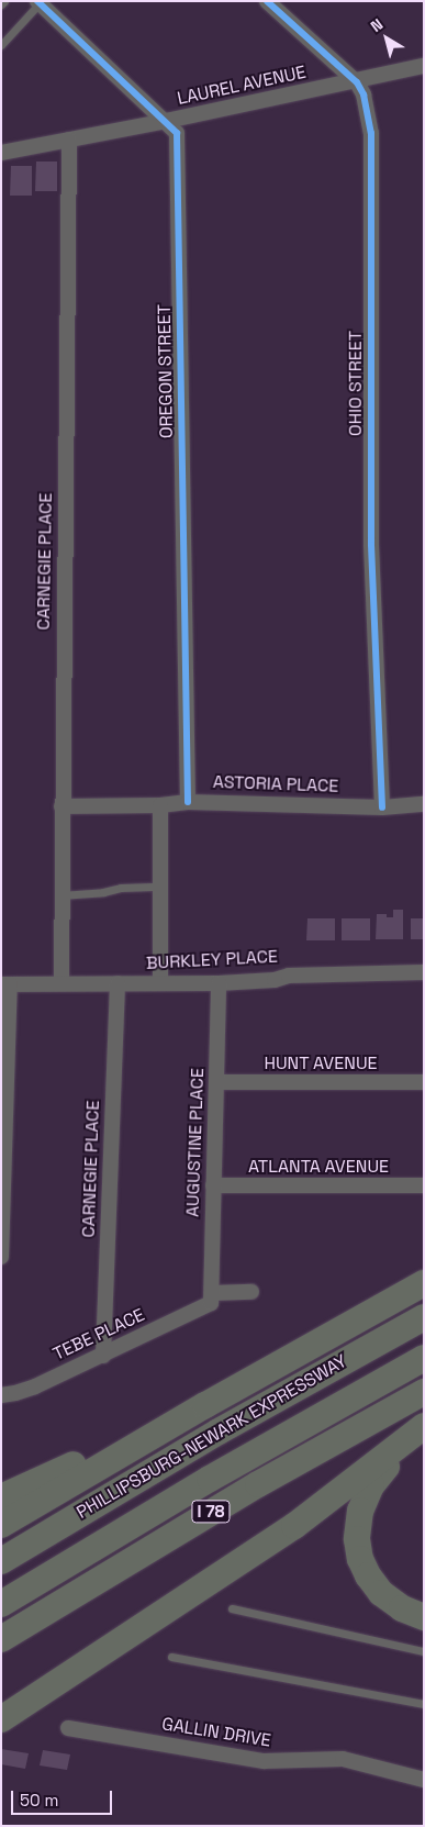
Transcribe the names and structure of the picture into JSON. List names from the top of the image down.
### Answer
{
  "streets": {
    "highway": ["PHILLIPSBURG-NEWARK EXPRESSWAY", "I 78"],
    "street": [
      "LAUREL AVENUE",
      "OREGON STREET",
      "OHIO STREET",
      "CARNEGIE PLACE",
      "ASTORIA PLACE",
      "BURKLEY PLACE",
      "HUNT AVENUE",
      "AUGUSTINE PLACE",
      "ATLANTA AVENUE",
      "TEBE PLACE",
      "GALLIN DRIVE"
    ]
  },
  "crossings": [
    ["LAUREL AVENUE", "OREGON STREET"],
    ["LAUREL AVENUE", "OHIO STREET"],
    ["LAUREL AVENUE", "CARNEGIE PLACE"],
    ["OREGON STREET", "ASTORIA PLACE"],
    ["OHIO STREET", "ASTORIA PLACE"],
    ["CARNEGIE PLACE", "ASTORIA PLACE"],
    ["CARNEGIE PLACE", "BURKLEY PLACE"],
    ["CARNEGIE PLACE", "TEBE PLACE"],
    ["BURKLEY PLACE", "AUGUSTINE PLACE"],
    ["HUNT AVENUE", "AUGUSTINE PLACE"],
    ["AUGUSTINE PLACE", "ATLANTA AVENUE"],
    ["AUGUSTINE PLACE", "TEBE PLACE"]
  ],
  "scale_bar": "50 m",
  "north": "top left"
}
